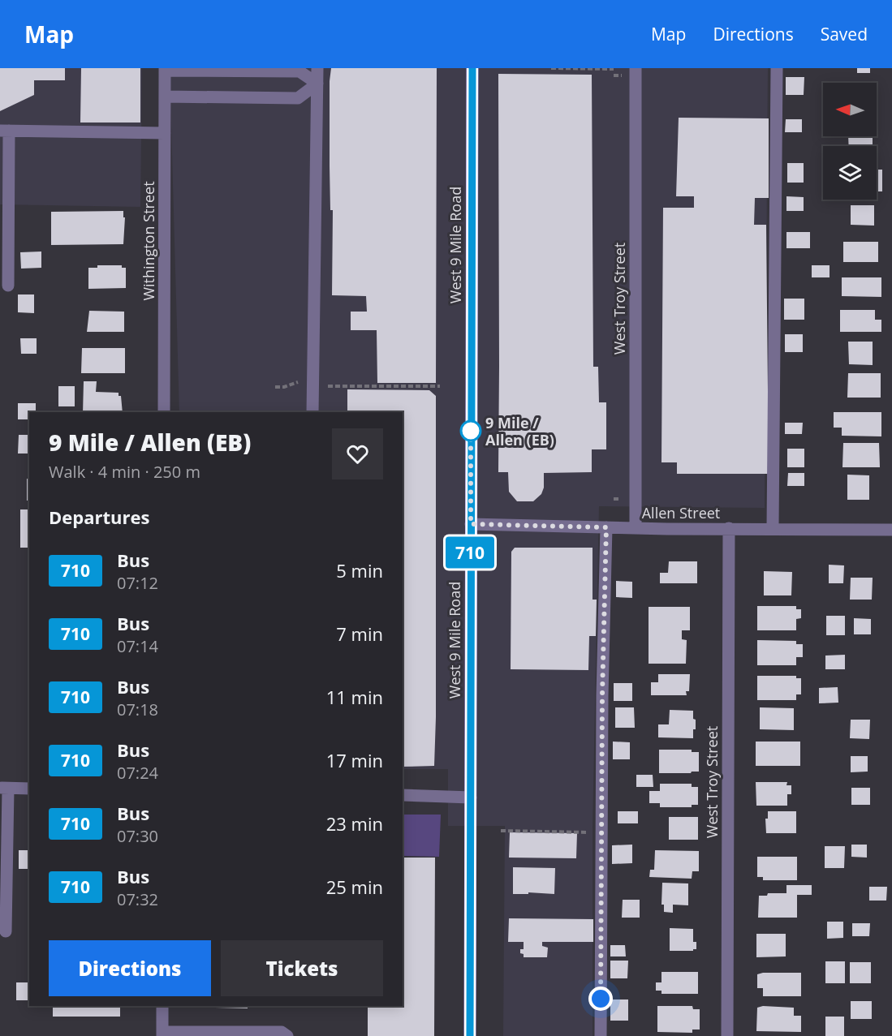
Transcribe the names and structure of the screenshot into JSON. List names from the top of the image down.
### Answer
{
  "streets": {
    "main road": ["West 9 Mile Road"],
    "street": ["Withington Street", "West Troy Street", "Allen Street"]
  },
  "crossings": [
    ["West 9 Mile Road", "Allen Street"],
    ["West Troy Street", "Allen Street"]
  ],
  "places": ["9 Mile / Allen (EB)"],
  "lines": ["bus line 710"],
  "north": "left",
  "page": {
    "header": "Map",
    "nav": ["Map", "Directions", "Saved"],
    "on_map": "710",
    "heading": [
      ["9 Mile / Allen (EB)", "Walk · 4 min · 250 m"],
      "Departures"
    ],
    "list": [
      {
        "mark": "710",
        "name": "Bus",
        "note": "07:12",
        "value": "5 min"
      },
      {
        "mark": "710",
        "name": "Bus",
        "note": "07:14",
        "value": "7 min"
      },
      {
        "mark": "710",
        "name": "Bus",
        "note": "07:18",
        "value": "11 min"
      },
      {
        "mark": "710",
        "name": "Bus",
        "note": "07:24",
        "value": "17 min"
      },
      {
        "mark": "710",
        "name": "Bus",
        "note": "07:30",
        "value": "23 min"
      },
      {
        "mark": "710",
        "name": "Bus",
        "note": "07:32",
        "value": "25 min"
      }
    ],
    "buttons": ["Directions", "Tickets"]
  }
}
